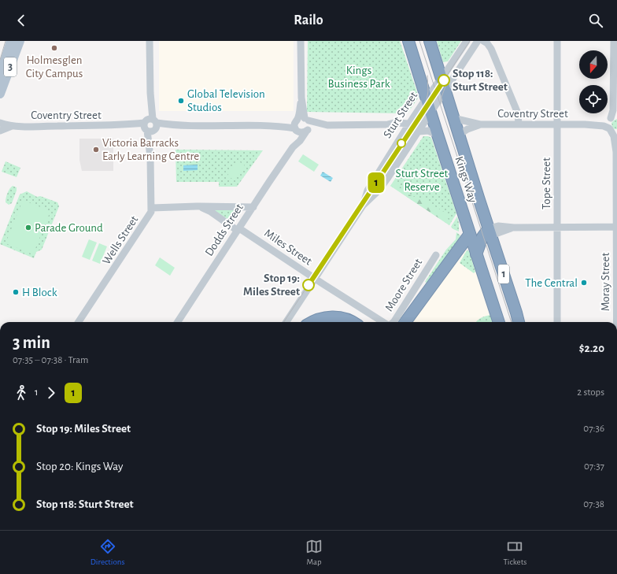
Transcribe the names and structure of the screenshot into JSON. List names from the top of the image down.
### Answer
{
  "streets": {
    "highway": ["Kings Way", "1"],
    "main road": ["3"],
    "street": [
      "Coventry Street",
      "Sturt Street",
      "Tope Street",
      "Dodds Street",
      "Wells Street",
      "Miles Street",
      "Moray Street",
      "Moore Street"
    ]
  },
  "crossings": [
    ["Coventry Street", "Sturt Street"],
    ["Coventry Street", "Kings Way"],
    ["Coventry Street", "Tope Street"],
    ["Coventry Street", "Dodds Street"],
    ["Coventry Street", "Wells Street"],
    ["Coventry Street", "Moray Street"],
    ["Sturt Street", "Kings Way"],
    ["Sturt Street", "Miles Street"],
    ["Dodds Street", "Miles Street"],
    ["Wells Street", "Miles Street"]
  ],
  "parks": ["Kings Business Park", "Sturt Street Reserve"],
  "places": [
    "Holmesglen City Campus",
    "Stop 118: Sturt Street",
    "Global Television Studios",
    "Victoria Barracks Early Learning Centre",
    "Parade Ground",
    "The Central",
    "Stop 19: Miles Street",
    "H Block"
  ],
  "lines": ["tram line 1"],
  "north": "bottom",
  "page": {
    "header": "Railo",
    "on_map": "1",
    "heading": ["3 min", "07:35 – 07:38 · Tram", "$2.20"],
    "legs": ["1", "1", "2 stops"],
    "list": [
      {
        "name": "Stop 19: Miles Street",
        "value": "07:36"
      },
      {
        "name": "Stop 20: Kings Way",
        "value": "07:37"
      },
      {
        "name": "Stop 118: Sturt Street",
        "value": "07:38"
      }
    ],
    "tabs": ["Directions", "Map", "Tickets"]
  }
}
